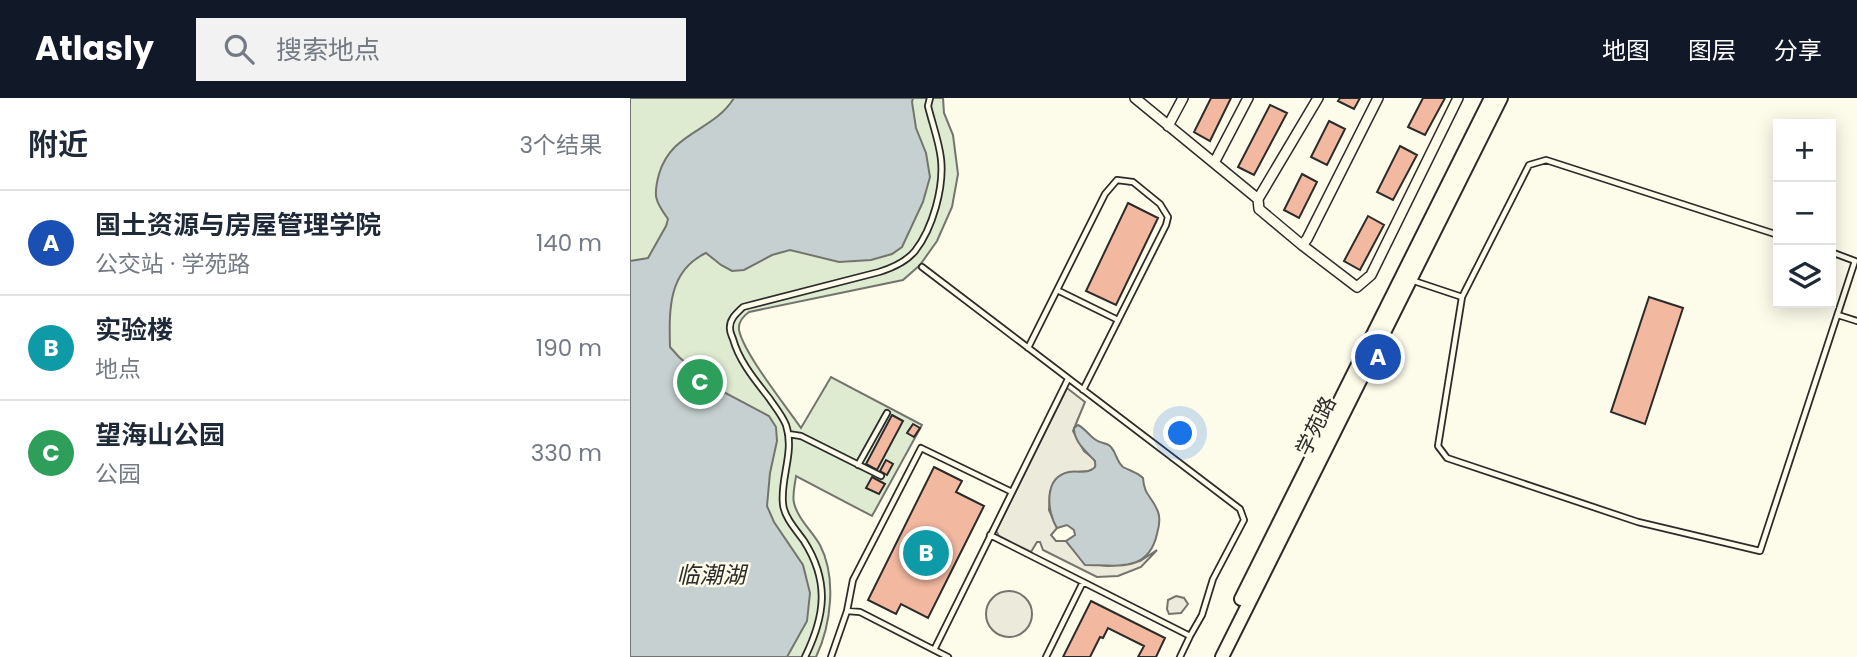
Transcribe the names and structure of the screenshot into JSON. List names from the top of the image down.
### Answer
{
  "streets": {
    "street": ["学苑路"]
  },
  "water": ["临潮湖"],
  "page": {
    "header": "Atlasly",
    "search": "搜索地点",
    "nav": ["地图", "图层", "分享"],
    "heading": ["附近", "3个结果"],
    "map_buttons": ["+", "−"],
    "list": [
      {
        "mark": "A",
        "name": "国土资源与房屋管理学院",
        "note": "公交站 · 学苑路",
        "value": "140 m"
      },
      {
        "mark": "B",
        "name": "实验楼",
        "note": "地点",
        "value": "190 m"
      },
      {
        "mark": "C",
        "name": "望海山公园",
        "note": "公园",
        "value": "330 m"
      }
    ],
    "pins": ["A", "C", "B"]
  }
}
